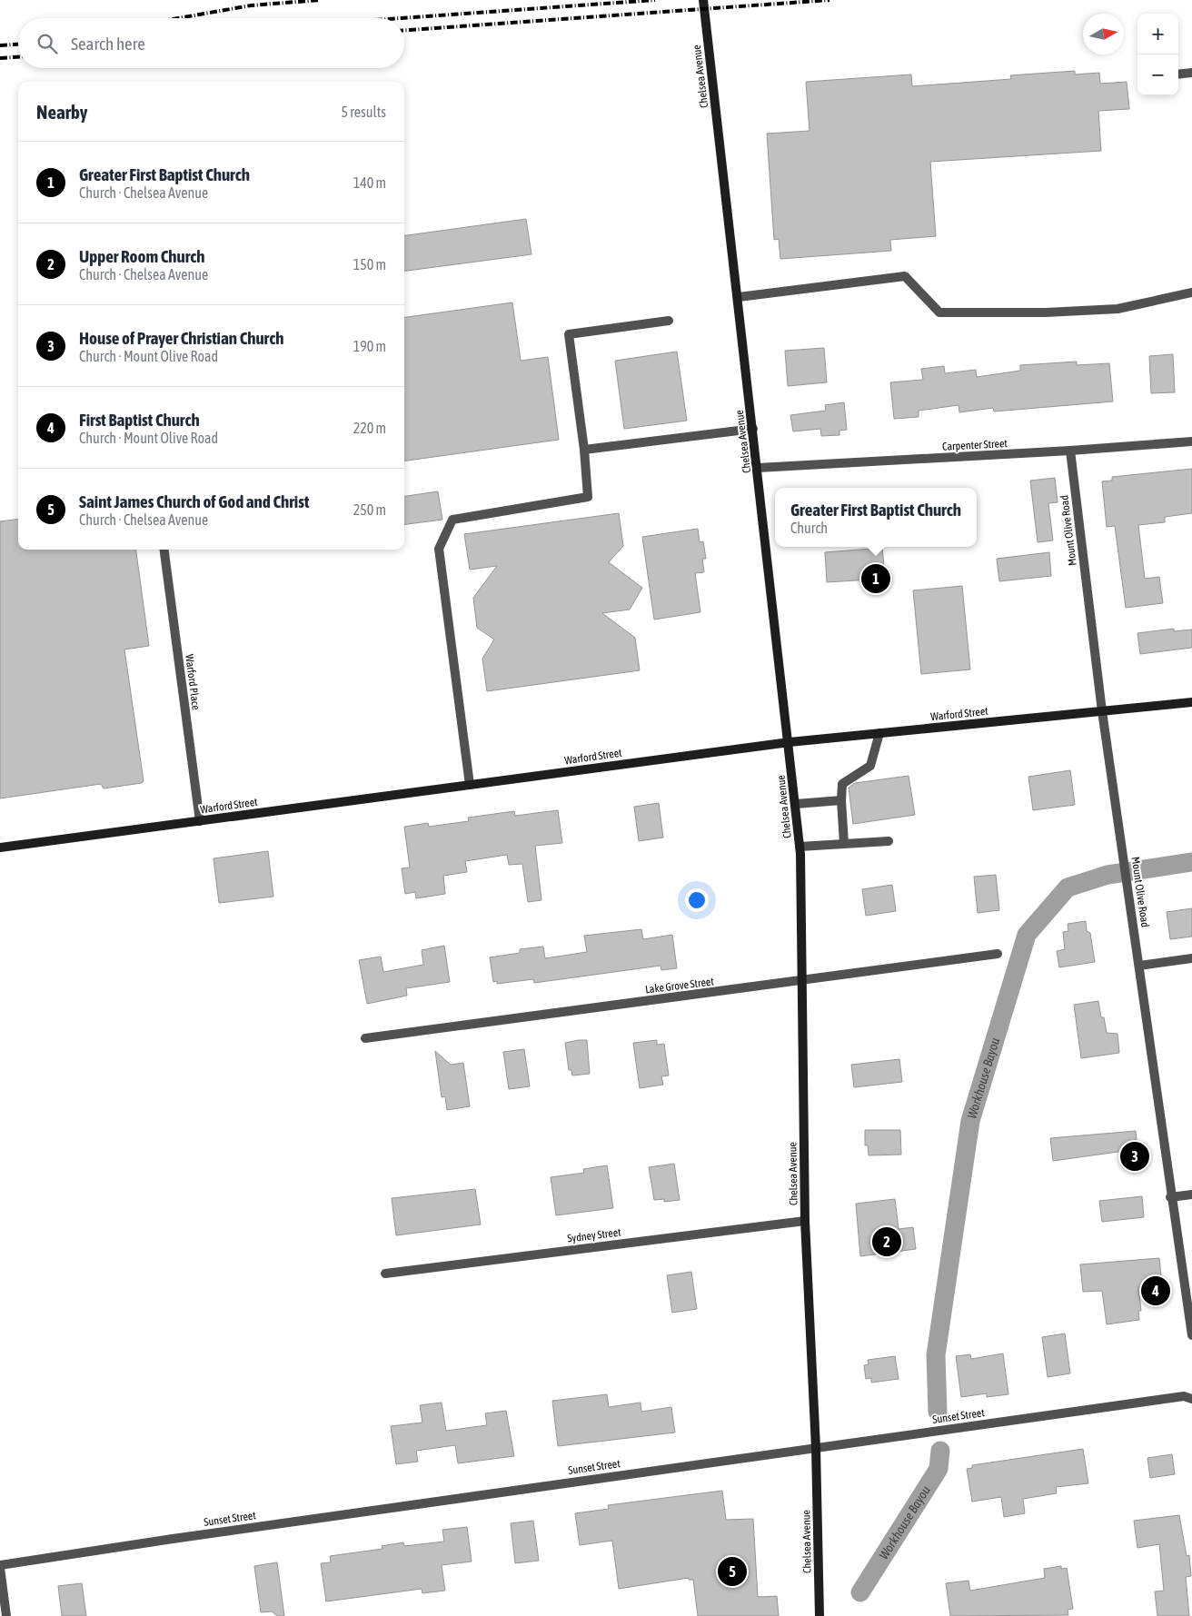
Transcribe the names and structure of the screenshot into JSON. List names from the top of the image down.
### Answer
{
  "streets": {
    "main road": ["Chelsea Avenue", "Warford Street"],
    "street": [
      "Carpenter Street",
      "Mount Olive Road",
      "Warford Place",
      "Lake Grove Street",
      "Sydney Street",
      "Sunset Street"
    ]
  },
  "crossings": [
    ["Chelsea Avenue", "Carpenter Street"],
    ["Chelsea Avenue", "Warford Street"],
    ["Chelsea Avenue", "Lake Grove Street"],
    ["Chelsea Avenue", "Sydney Street"],
    ["Chelsea Avenue", "Sunset Street"],
    ["Carpenter Street", "Mount Olive Road"],
    ["Mount Olive Road", "Warford Street"],
    ["Warford Place", "Warford Street"]
  ],
  "water": ["Workhouse Bayou"],
  "north": "right",
  "page": {
    "map_buttons": ["+", "−"],
    "search": "Search here",
    "heading": ["Nearby", "5 results"],
    "list": [
      {
        "mark": "1",
        "name": "Greater First Baptist Church",
        "note": "Church · Chelsea Avenue",
        "value": "140 m"
      },
      {
        "mark": "2",
        "name": "Upper Room Church",
        "note": "Church · Chelsea Avenue",
        "value": "150 m"
      },
      {
        "mark": "3",
        "name": "House of Prayer Christian Church",
        "note": "Church · Mount Olive Road",
        "value": "190 m"
      },
      {
        "mark": "4",
        "name": "First Baptist Church",
        "note": "Church · Mount Olive Road",
        "value": "220 m"
      },
      {
        "mark": "5",
        "name": "Saint James Church of God and Christ",
        "note": "Church · Chelsea Avenue",
        "value": "250 m"
      }
    ],
    "popup": ["Greater First Baptist Church", "Church"],
    "pins": [
      "1",
      "3",
      "2",
      "4",
      "5"
    ]
  }
}
